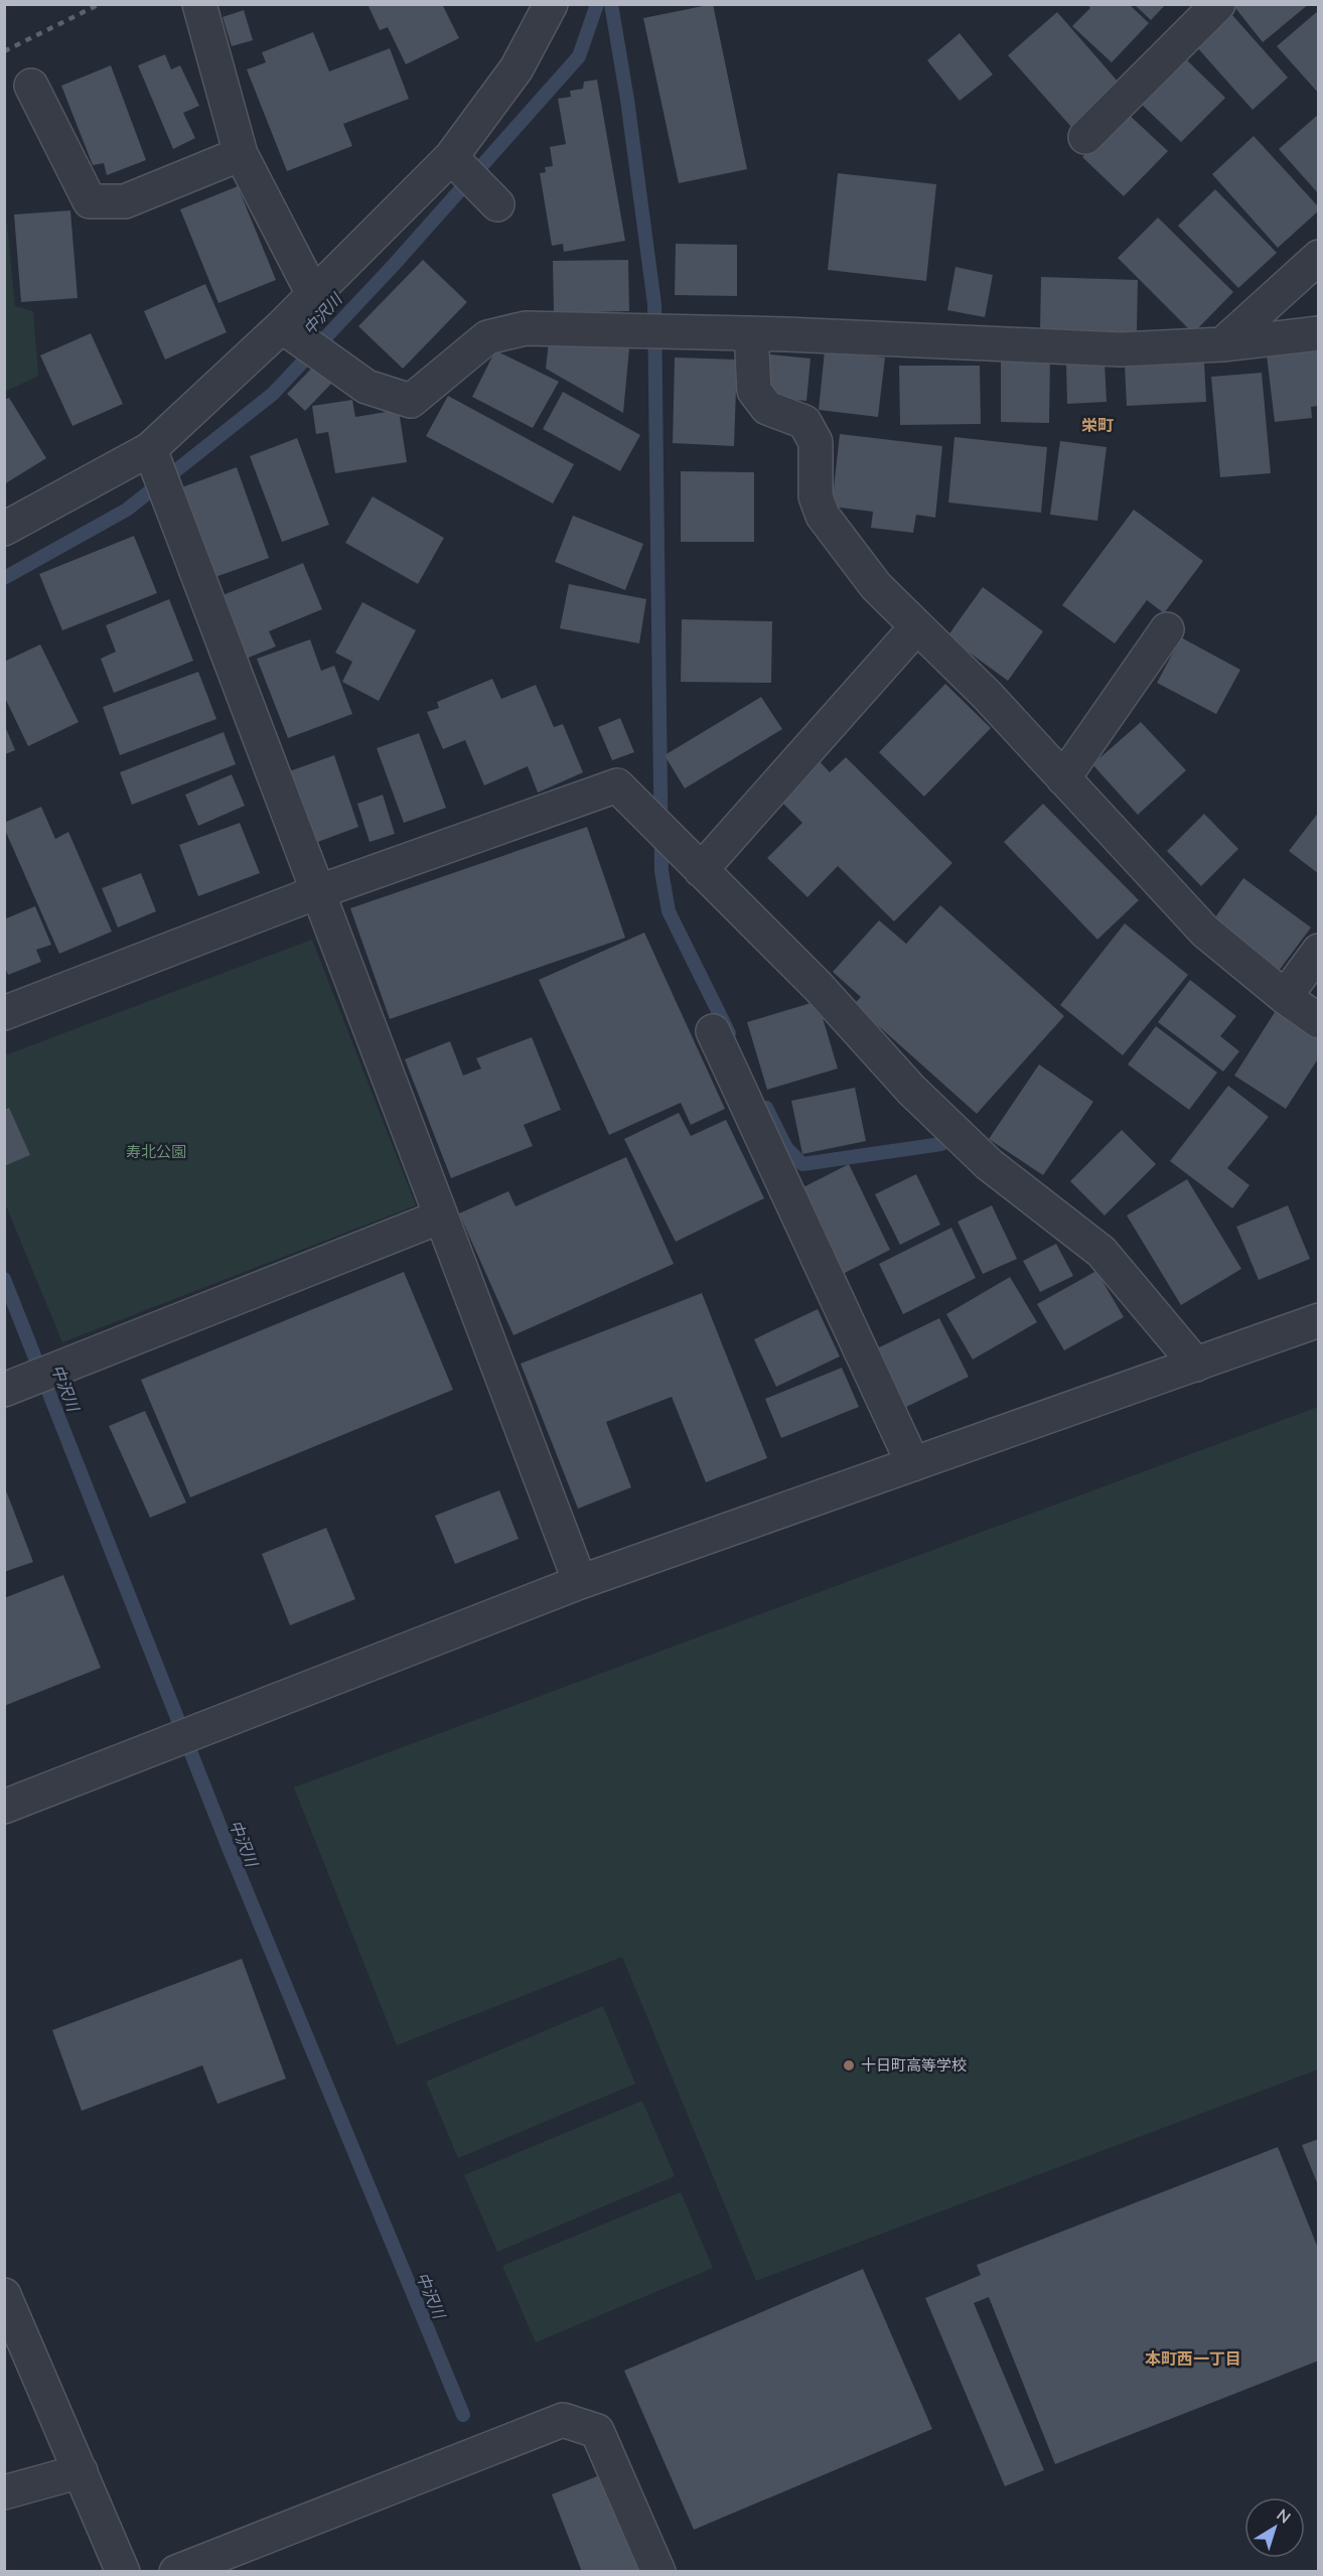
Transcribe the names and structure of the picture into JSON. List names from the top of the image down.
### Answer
{
  "districts": ["栄町", "本町西一丁目"],
  "water": ["中沢川"],
  "parks": ["寿北公園"],
  "places": ["十日町高等学校"],
  "north": "top right"
}
